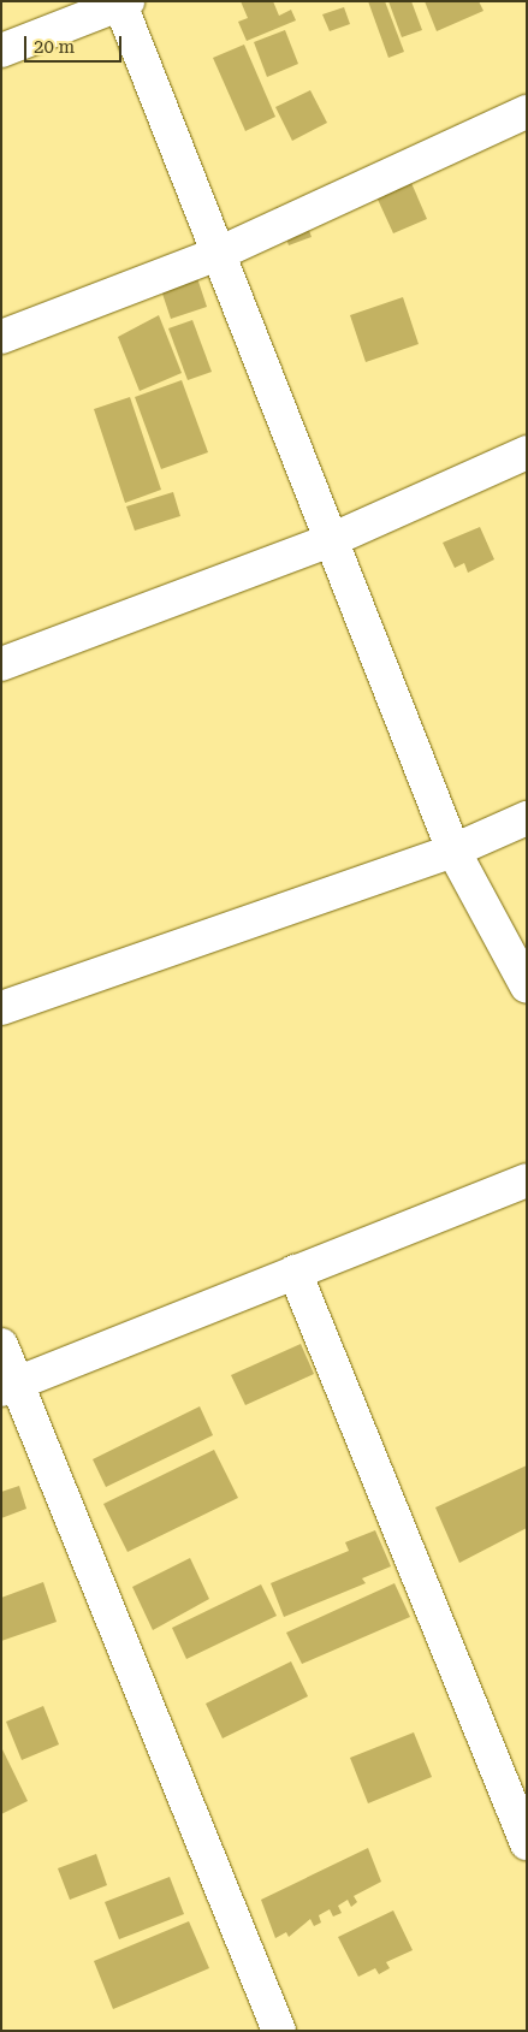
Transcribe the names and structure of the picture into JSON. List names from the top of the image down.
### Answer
{
  "scale_bar": "20 m"
}
